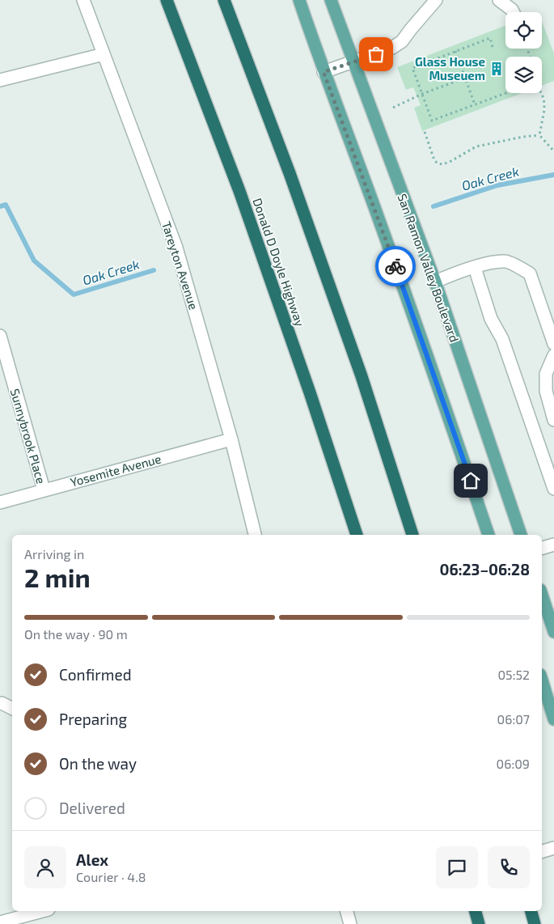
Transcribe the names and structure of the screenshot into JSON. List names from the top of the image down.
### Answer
{
  "streets": {
    "highway": ["Donald D Doyle Highway"],
    "main road": ["San Ramon Valley Boulevard"],
    "street": ["Tareyton Avenue", "Sunnybrook Place", "Yosemite Avenue"]
  },
  "crossings": [
    ["Tareyton Avenue", "Yosemite Avenue"],
    ["Sunnybrook Place", "Yosemite Avenue"]
  ],
  "water": ["Oak Creek"],
  "places": {
    "building": ["Glass House Museuem"]
  },
  "page": {
    "heading": ["2 min", "Arriving in", "06:23–06:28"],
    "panel": ["Alex", "Courier · 4.8"],
    "bar": "On the way · 90 m",
    "list": [
      ["Confirmed", "05:52"],
      ["Preparing", "06:07"],
      ["On the way", "06:09"],
      "Delivered"
    ]
  }
}
